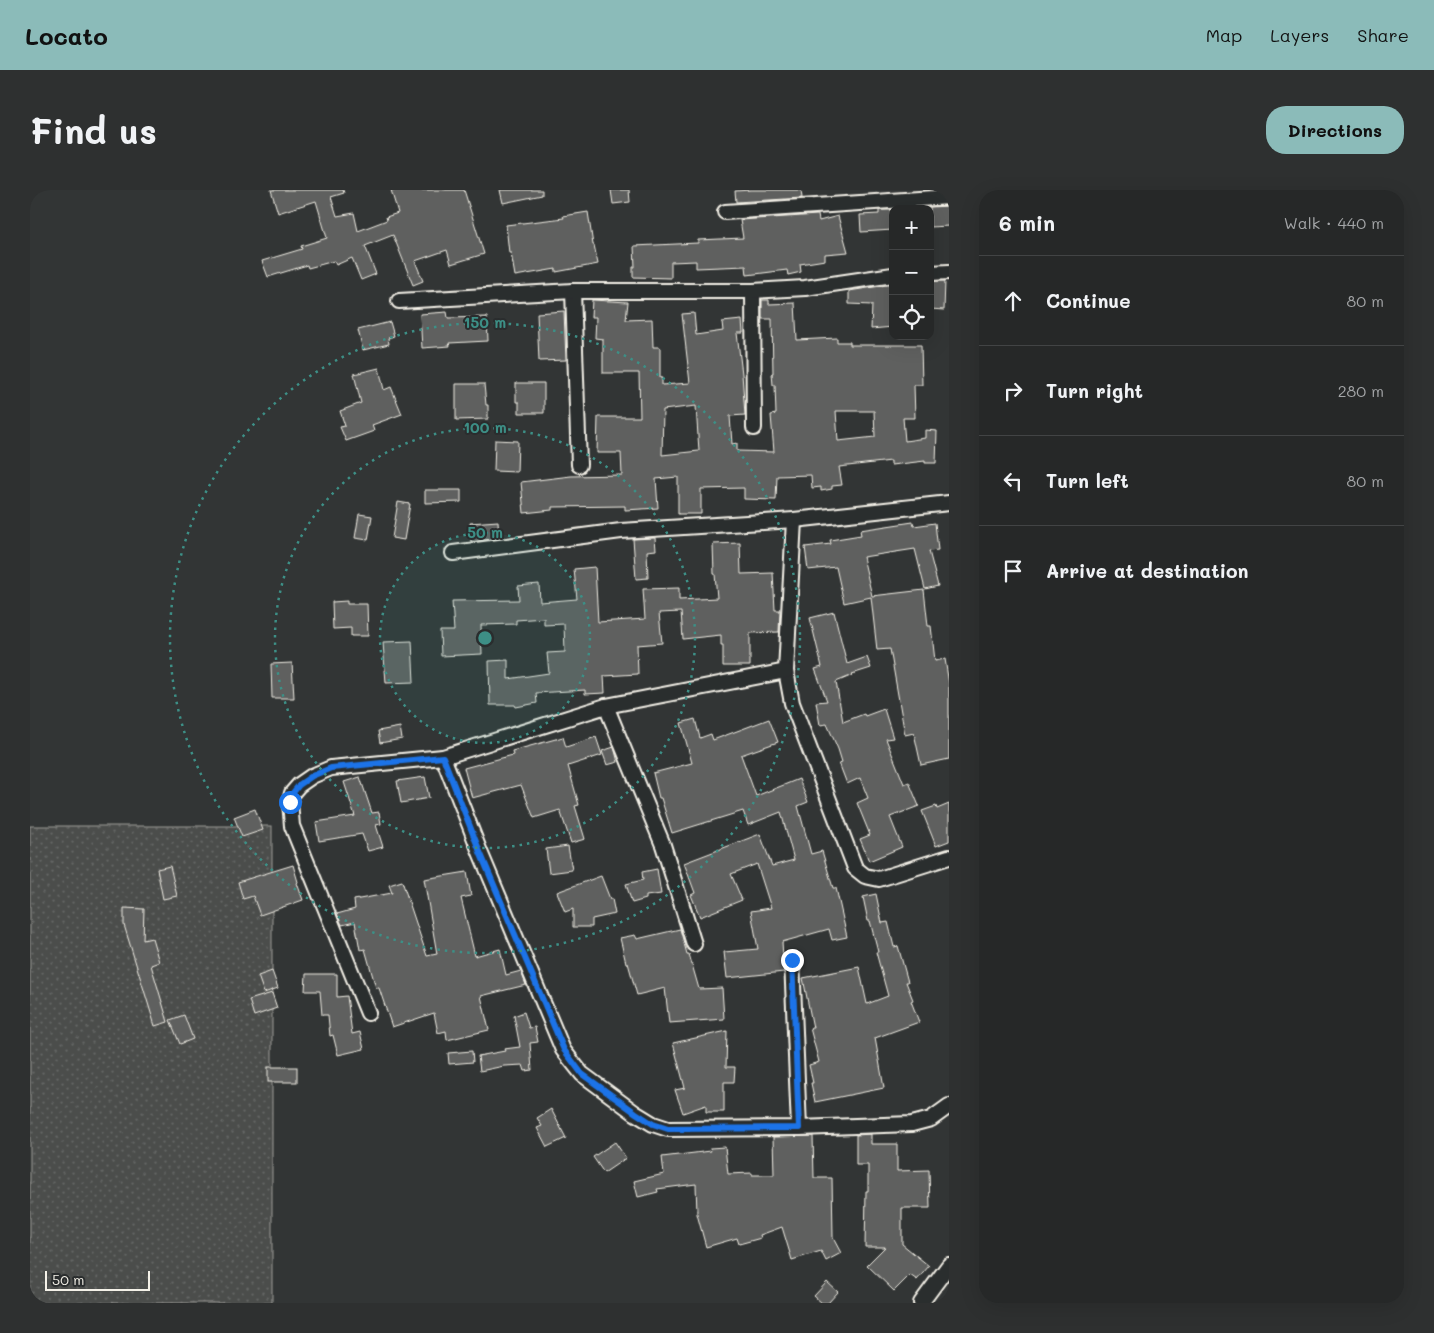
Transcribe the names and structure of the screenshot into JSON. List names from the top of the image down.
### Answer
{
  "scale_bar": "50 m",
  "page": {
    "header": "Locato",
    "nav": ["Map", "Layers", "Share"],
    "buttons": "Directions",
    "title": "Find us",
    "heading": ["6 min", "Walk · 440 m"],
    "map_buttons": ["+", "−"],
    "list": [
      ["Continue", "80 m"],
      ["Turn right", "280 m"],
      ["Turn left", "80 m"],
      "Arrive at destination"
    ],
    "scale": "50 m"
  },
  "rings": ["150 m", "100 m", "50 m"]
}
